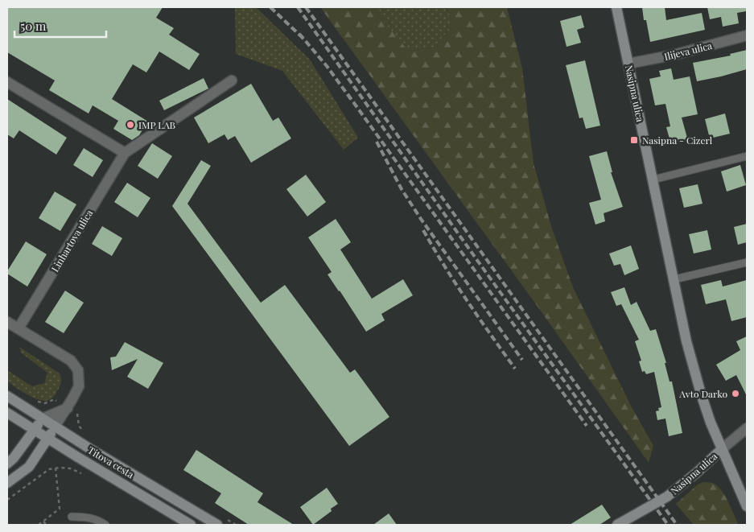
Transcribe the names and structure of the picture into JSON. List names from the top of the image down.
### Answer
{
  "streets": {
    "street": [
      "Ilijeva ulica",
      "Nasipna ulica",
      "Linhartova ulica",
      "Titova cesta"
    ]
  },
  "crossings": [
    ["Ilijeva ulica", "Nasipna ulica"]
  ],
  "places": {
    "other": ["IMP LAB", "Avto Darko"],
    "transit": ["Nasipna - Cizerl"]
  },
  "scale_bar": "50 m"
}
